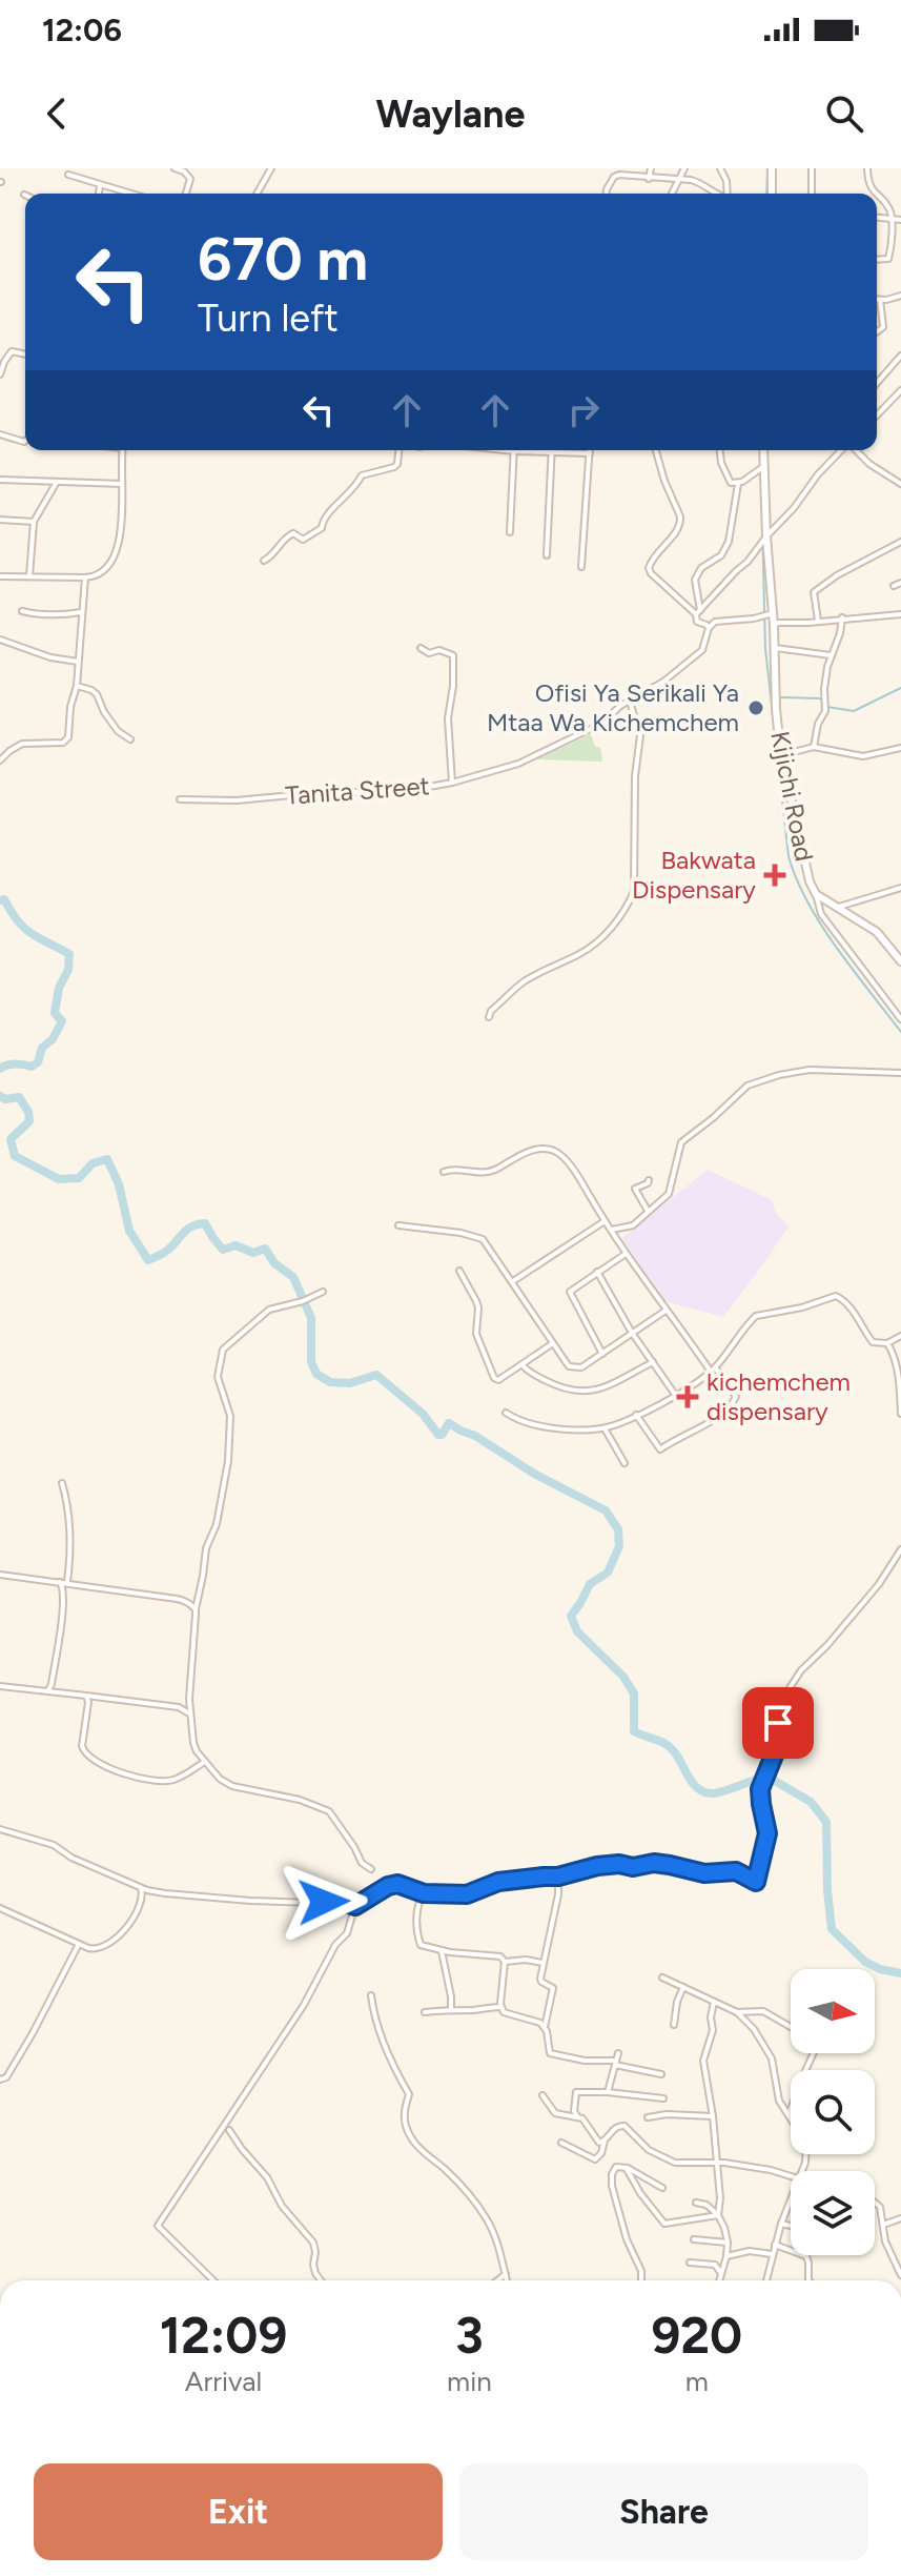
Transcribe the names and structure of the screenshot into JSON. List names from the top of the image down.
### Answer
{
  "streets": {
    "street": ["Tanita Street", "Kijichi Road"]
  },
  "places": {
    "other": ["Ofisi Ya Serikali Ya Mtaa Wa Kichemchem"],
    "health": ["Bakwata Dispensary", "kichemchem dispensary"]
  },
  "north": "right",
  "page": {
    "status": "12:06",
    "header": "Waylane",
    "turn": ["670 m", "Turn left"],
    "eta": [
      "12:09",
      "Arrival",
      "3",
      "min",
      "920",
      "m"
    ],
    "buttons": ["Exit", "Share"]
  }
}
